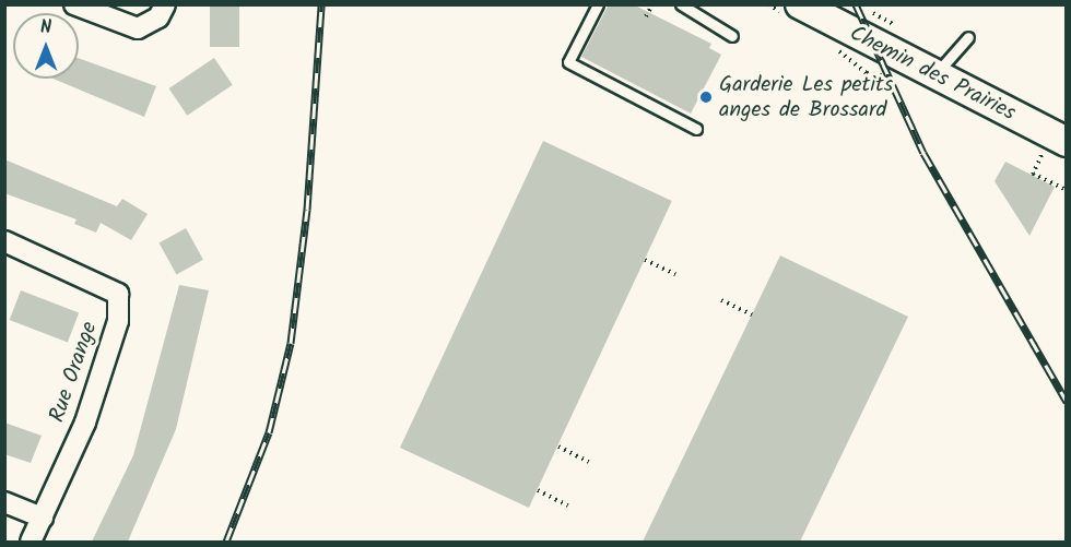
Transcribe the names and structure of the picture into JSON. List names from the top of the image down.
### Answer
{
  "streets": {
    "street": ["Chemin des Prairies", "Rue Orange"]
  },
  "places": ["Garderie Les petits anges de Brossard"],
  "north": "top"
}
